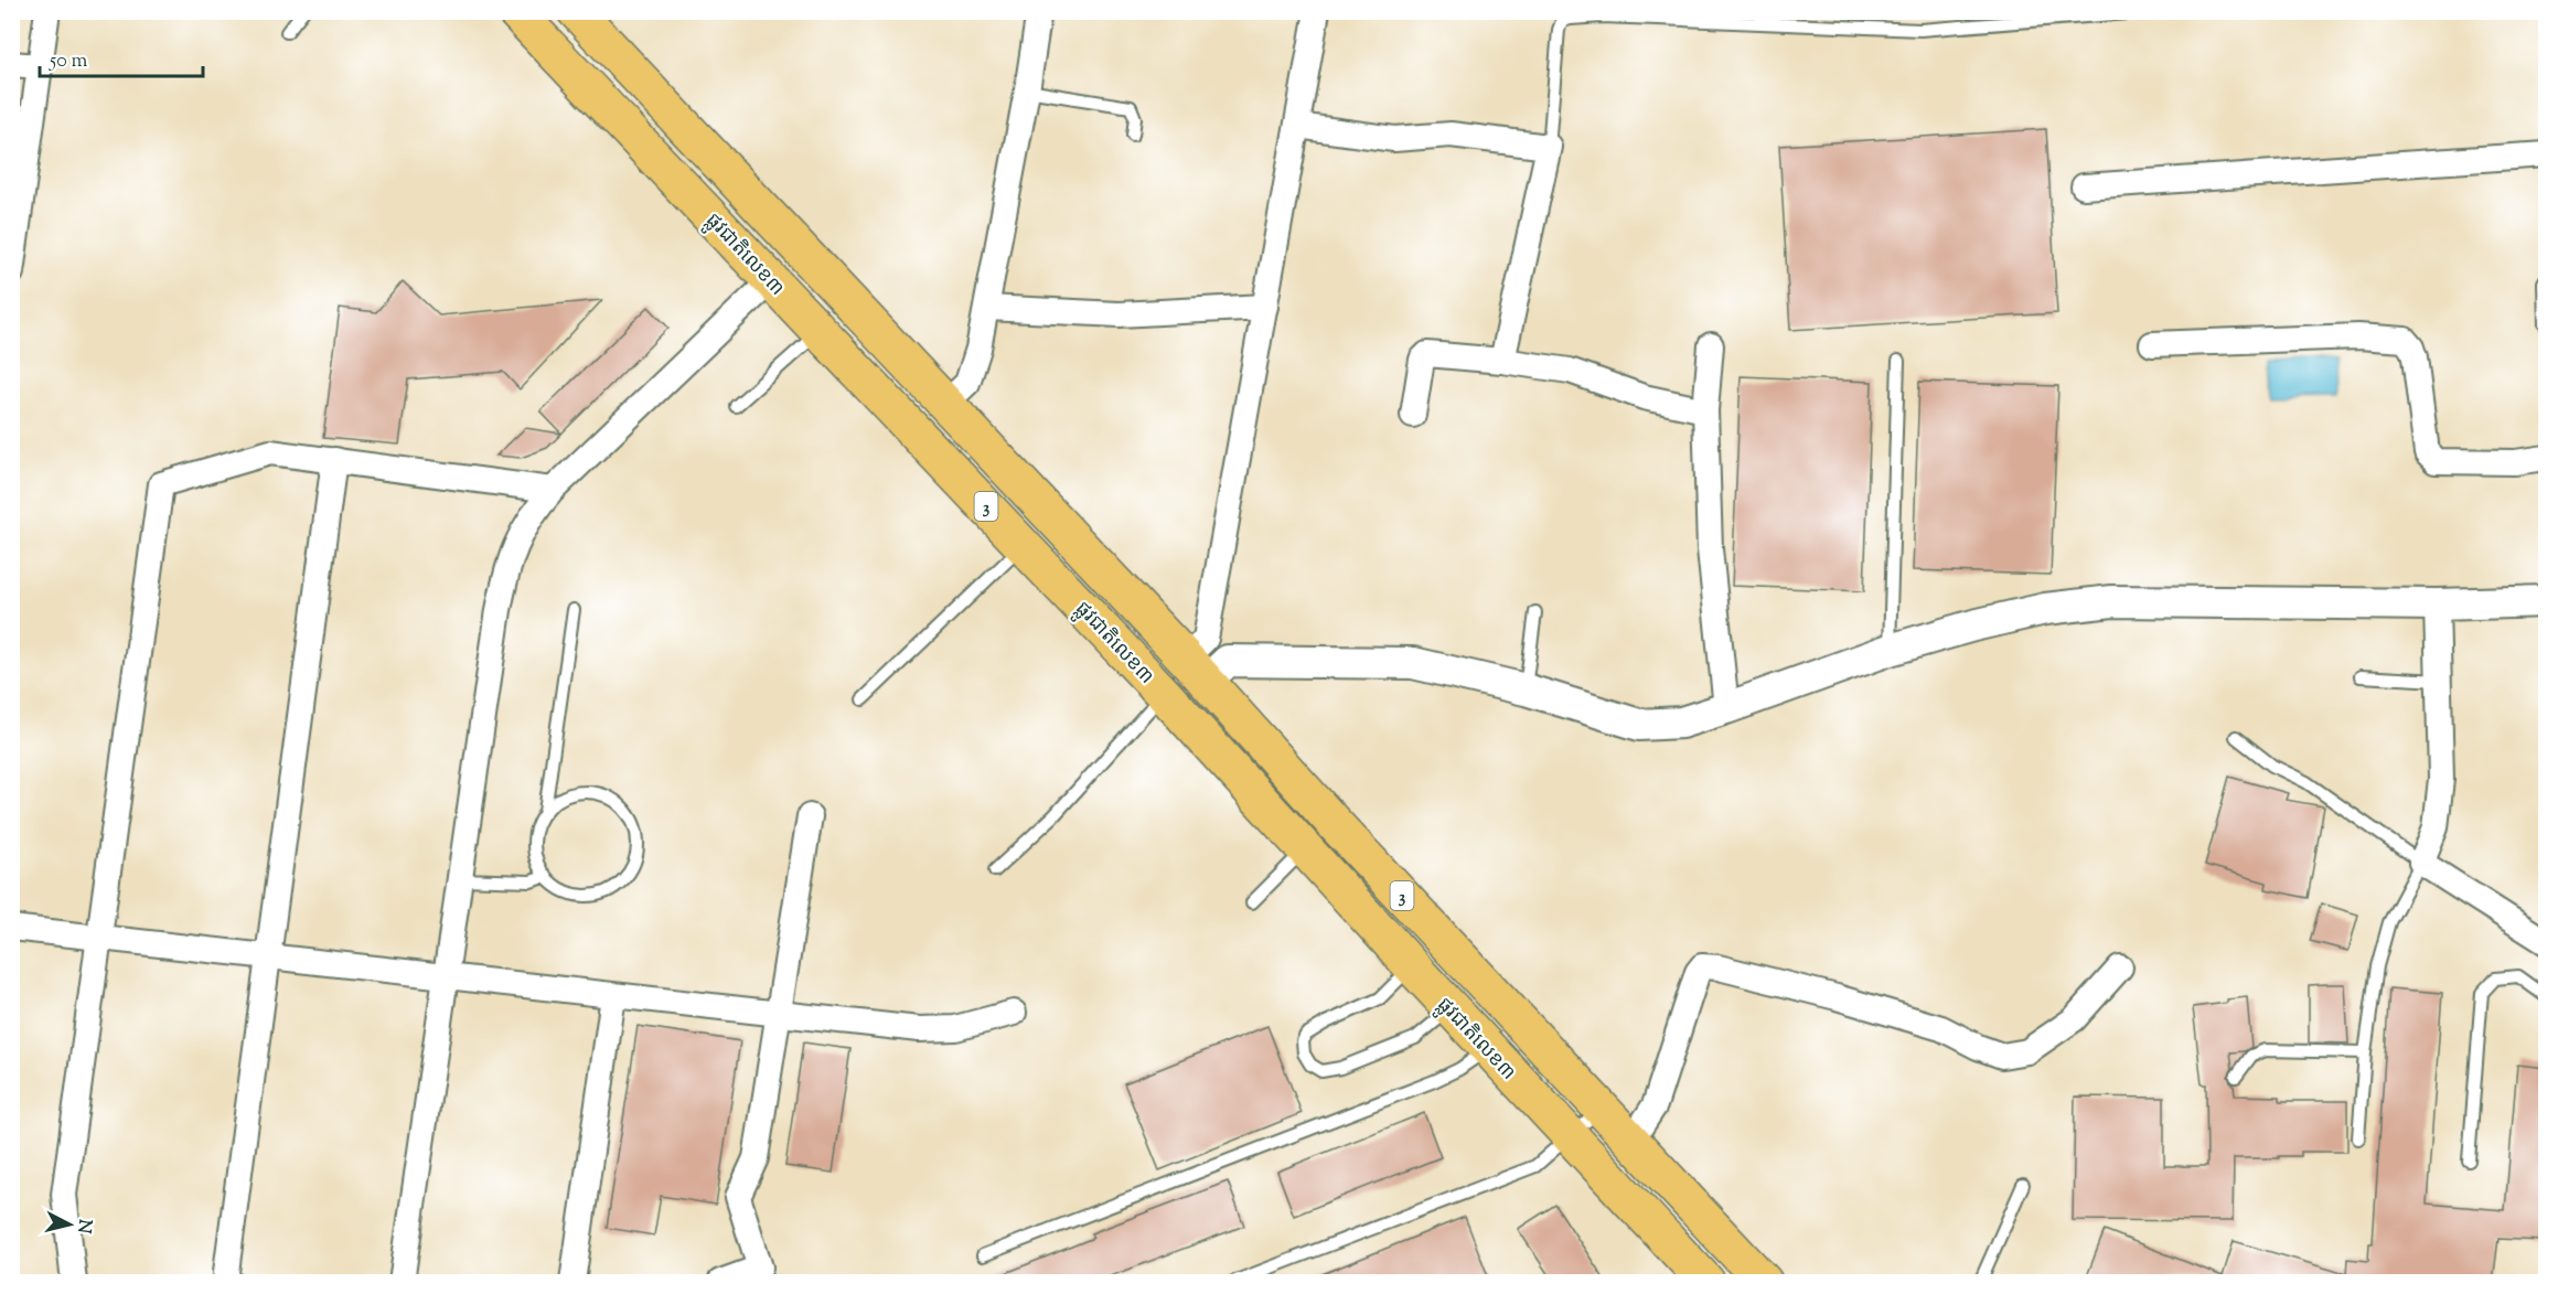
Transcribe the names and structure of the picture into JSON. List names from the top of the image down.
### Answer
{
  "streets": {
    "highway": ["ផ្លូវជាតិលេខ៣", "3"]
  },
  "scale_bar": "50 m",
  "north": "right"
}
